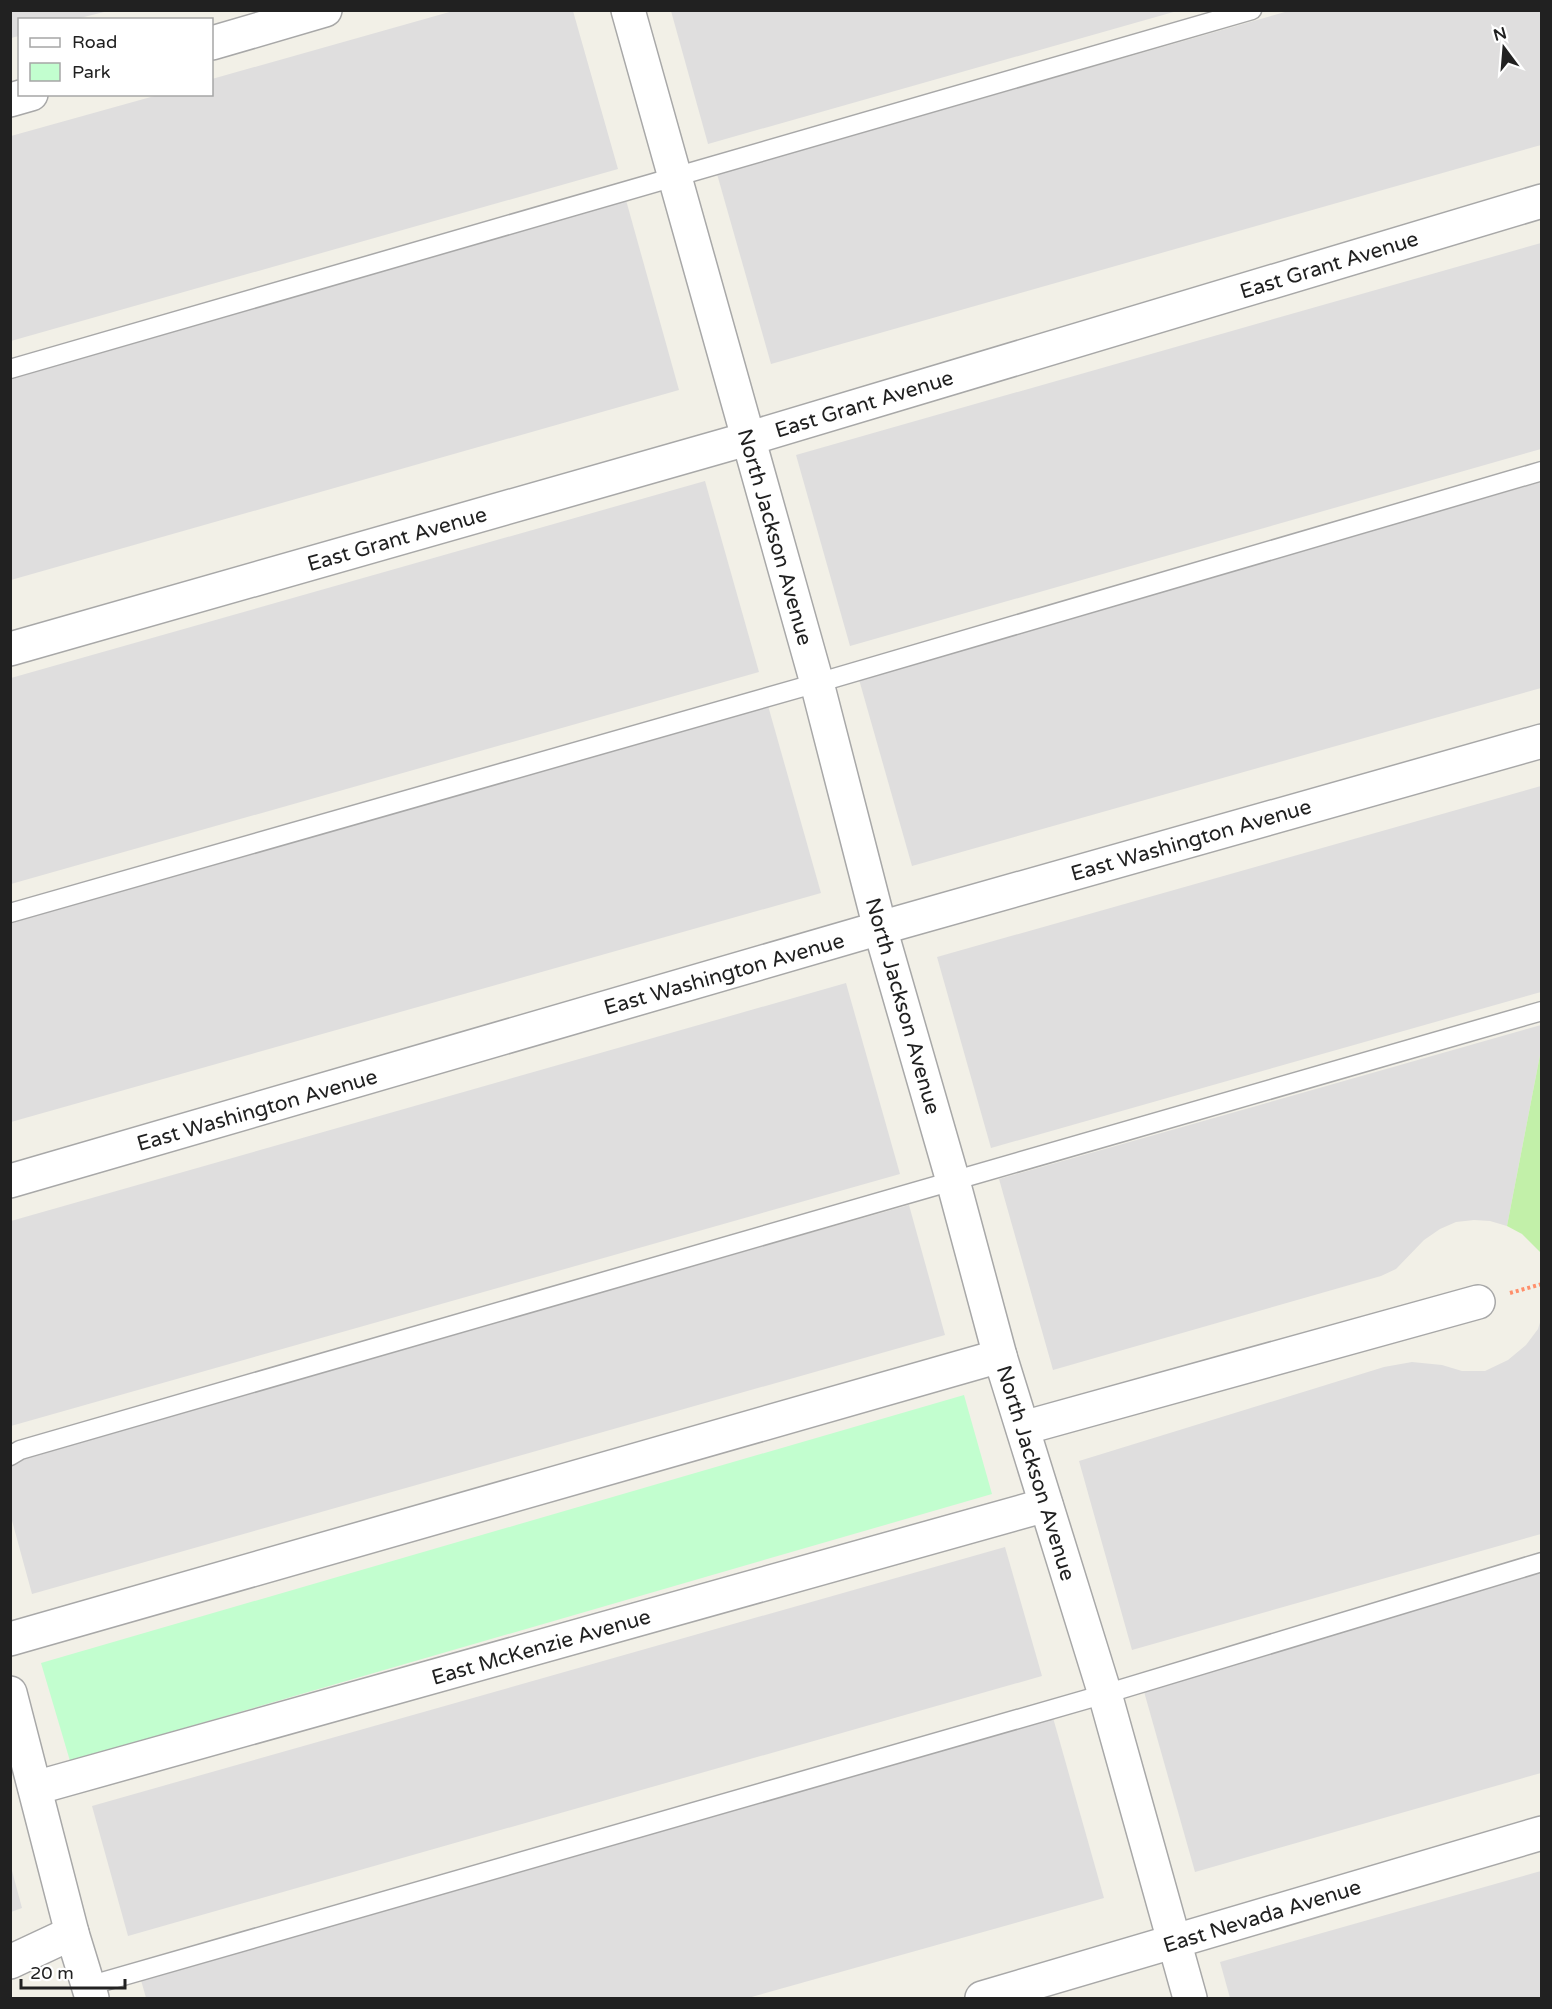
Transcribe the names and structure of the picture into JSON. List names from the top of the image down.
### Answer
{
  "streets": {
    "street": [
      "East Grant Avenue",
      "North Jackson Avenue",
      "East Washington Avenue",
      "East McKenzie Avenue",
      "East Nevada Avenue"
    ]
  },
  "crossings": [
    ["East Grant Avenue", "North Jackson Avenue"],
    ["North Jackson Avenue", "East Washington Avenue"],
    ["North Jackson Avenue", "East McKenzie Avenue"],
    ["North Jackson Avenue", "East Nevada Avenue"]
  ],
  "legend": ["Road", "Park"],
  "scale_bar": "20 m",
  "north": "top"
}
